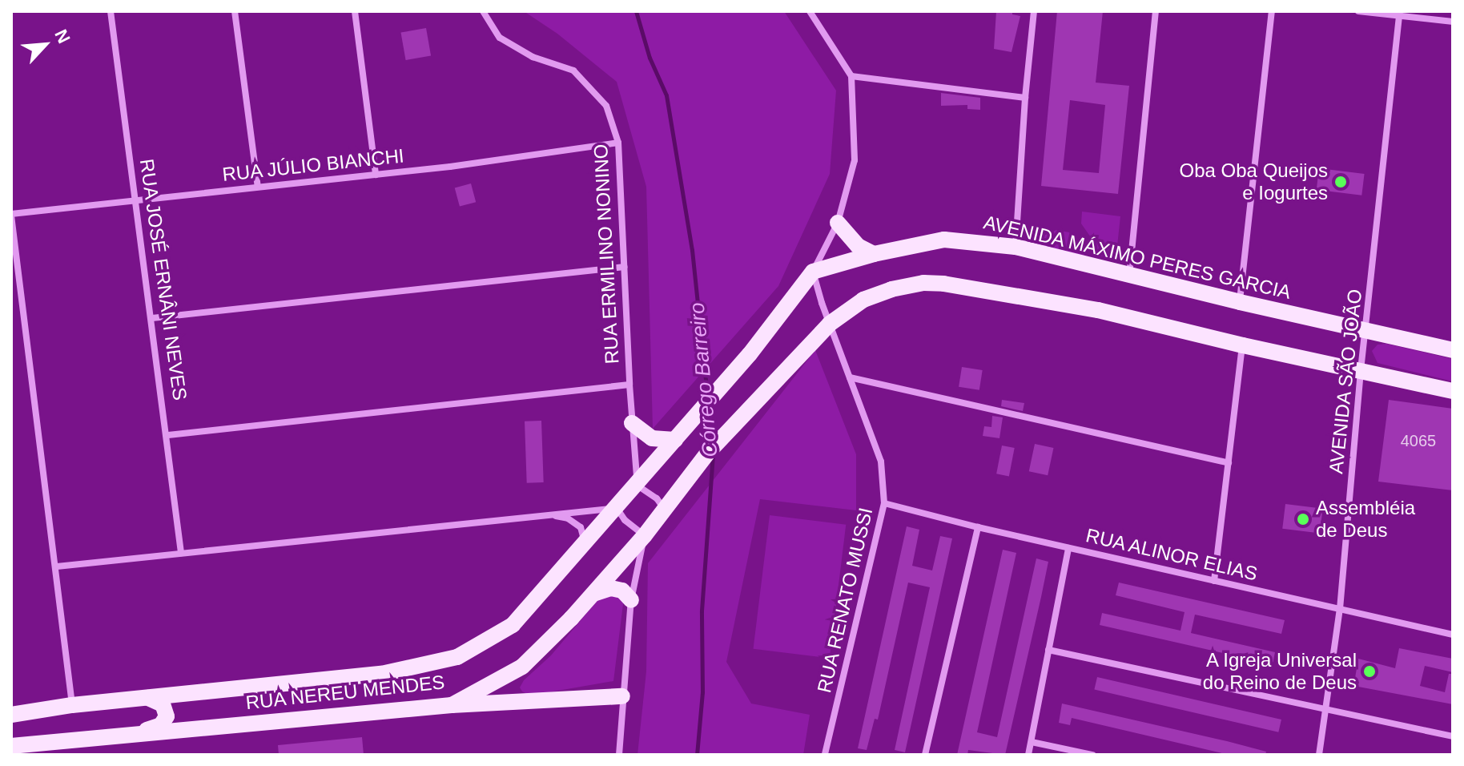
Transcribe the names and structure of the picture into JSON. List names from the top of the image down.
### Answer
{
  "streets": {
    "main road": ["AVENIDA MÁXIMO PERES GARCIA", "RUA NEREU MENDES"],
    "street": [
      "RUA JÚLIO BIANCHI",
      "RUA ERMILINO NONINO",
      "RUA JOSÉ ERNÂNI NEVES",
      "AVENIDA SÃO JOÃO",
      "RUA ALINOR ELIAS",
      "RUA RENATO MUSSI"
    ]
  },
  "crossings": [
    ["RUA JÚLIO BIANCHI", "RUA ERMILINO NONINO"],
    ["RUA JÚLIO BIANCHI", "RUA JOSÉ ERNÂNI NEVES"],
    ["AVENIDA MÁXIMO PERES GARCIA", "AVENIDA SÃO JOÃO"],
    ["AVENIDA MÁXIMO PERES GARCIA", "RUA RENATO MUSSI"],
    ["AVENIDA SÃO JOÃO", "RUA ALINOR ELIAS"],
    ["RUA ALINOR ELIAS", "RUA RENATO MUSSI"],
    ["RUA RENATO MUSSI", "RUA NEREU MENDES"]
  ],
  "water": ["Córrego Barreiro"],
  "places": ["Oba Oba Queijos e Iogurtes", "Assembléia de Deus", "A Igreja Universal do Reino de Deus"],
  "house_numbers": ["4065"],
  "north": "top right"
}
